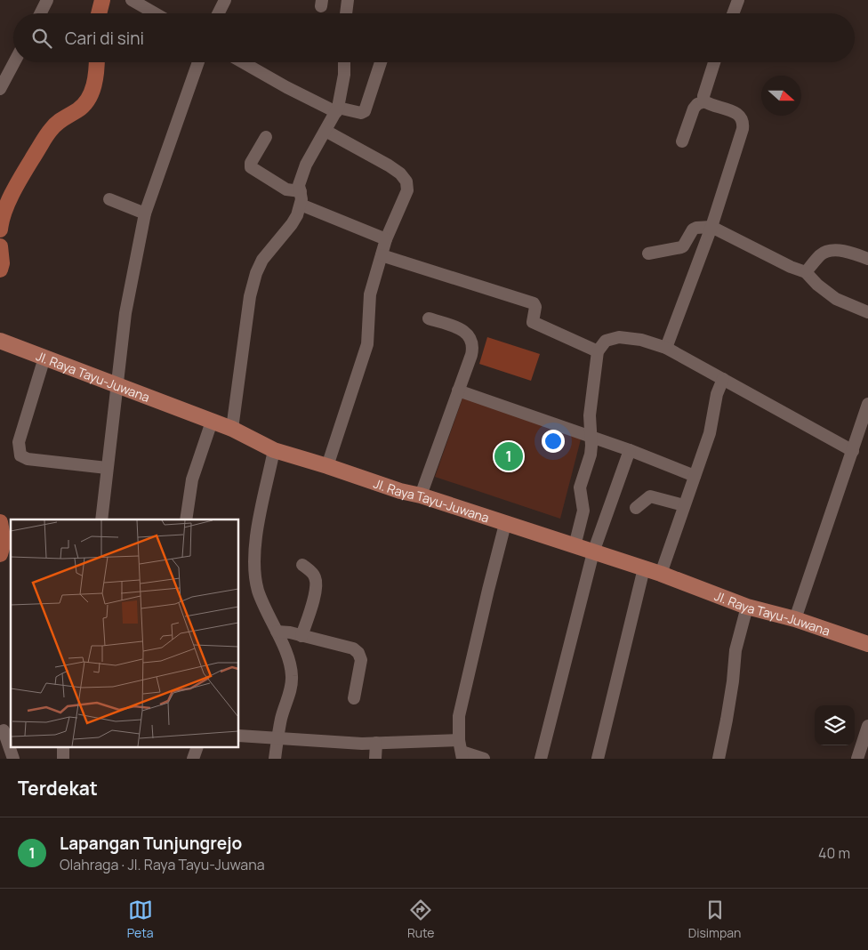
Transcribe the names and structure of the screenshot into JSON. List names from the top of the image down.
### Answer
{
  "streets": {
    "main road": ["Jl. Raya Tayu-Juwana"]
  },
  "north": "right",
  "page": {
    "search": "Cari di sini",
    "pins": "1",
    "heading": "Terdekat",
    "list": [
      {
        "mark": "1",
        "name": "Lapangan Tunjungrejo",
        "note": "Olahraga · Jl. Raya Tayu-Juwana",
        "value": "40 m"
      }
    ],
    "nav": ["Peta", "Rute", "Disimpan"]
  }
}
